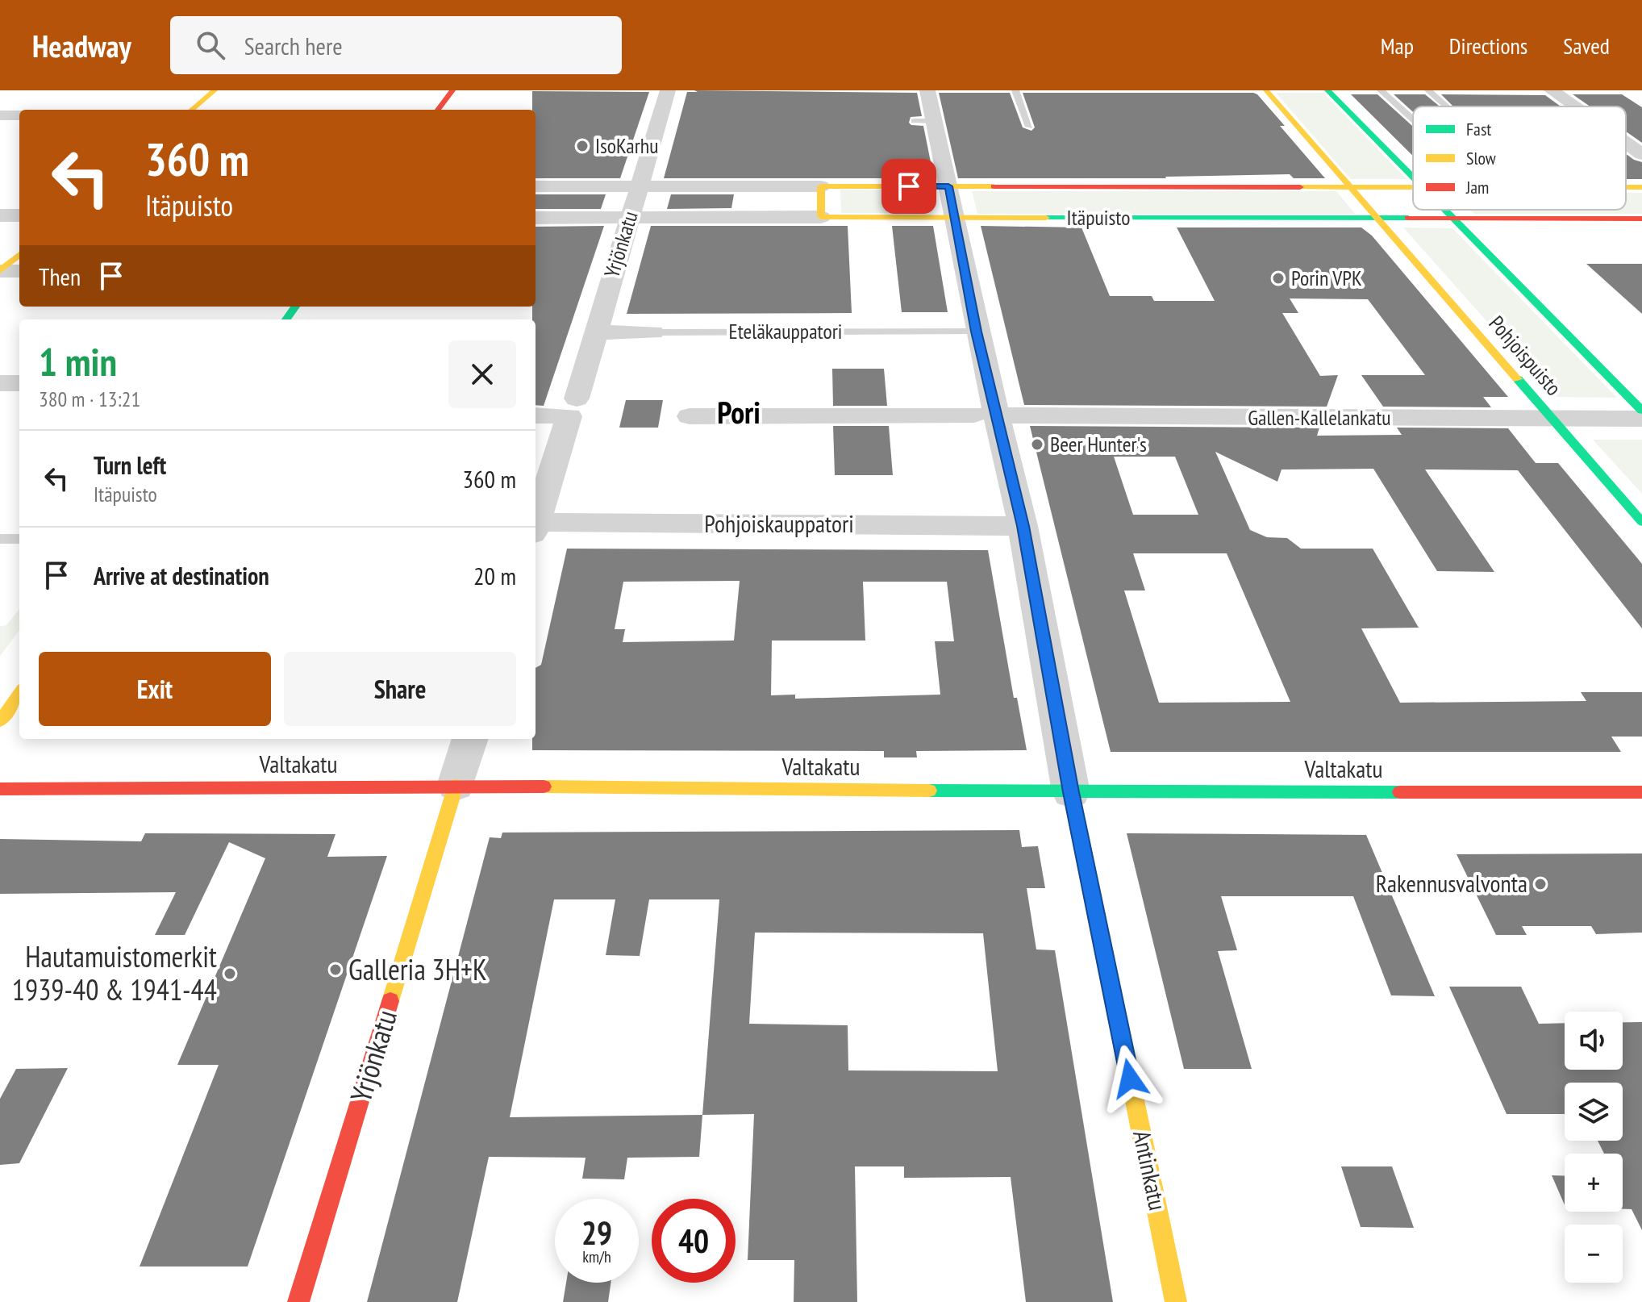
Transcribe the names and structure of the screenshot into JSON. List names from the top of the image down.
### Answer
{
  "streets": {
    "street": [
      "Itäpuisto",
      "Yrjönkatu",
      "Eteläkauppatori",
      "Pohjoispuisto",
      "Gallen-Kallelankatu",
      "Pohjoiskauppatori",
      "Valtakatu",
      "Antinkatu"
    ]
  },
  "crossings": [
    ["Itäpuisto", "Yrjönkatu"],
    ["Itäpuisto", "Pohjoispuisto"],
    ["Itäpuisto", "Antinkatu"],
    ["Yrjönkatu", "Eteläkauppatori"],
    ["Yrjönkatu", "Valtakatu"],
    ["Eteläkauppatori", "Antinkatu"],
    ["Pohjoispuisto", "Gallen-Kallelankatu"],
    ["Gallen-Kallelankatu", "Antinkatu"],
    ["Pohjoiskauppatori", "Antinkatu"],
    ["Valtakatu", "Antinkatu"]
  ],
  "districts": ["Pori"],
  "places": [
    "IsoKarhu",
    "Porin VPK",
    "Beer Hunter's",
    "Rakennusvalvonta",
    "Galleria 3H+K",
    "Hautamuistomerkit 1939-40 & 1941-44"
  ],
  "legend": ["Fast", "Slow", "Jam"],
  "page": {
    "header": "Headway",
    "search": "Search here",
    "nav": ["Map", "Directions", "Saved"],
    "turn": ["360 m", "Itäpuisto"],
    "then": "Then",
    "heading": ["1 min", "380 m · 13:21"],
    "list": [
      {
        "name": "Turn left",
        "note": "Itäpuisto",
        "value": "360 m"
      },
      {
        "name": "Arrive at destination",
        "value": "20 m"
      }
    ],
    "buttons": ["Exit", "Share"],
    "map_buttons": ["+", "−"],
    "speed": "29 km/h",
    "limit": "40"
  }
}
